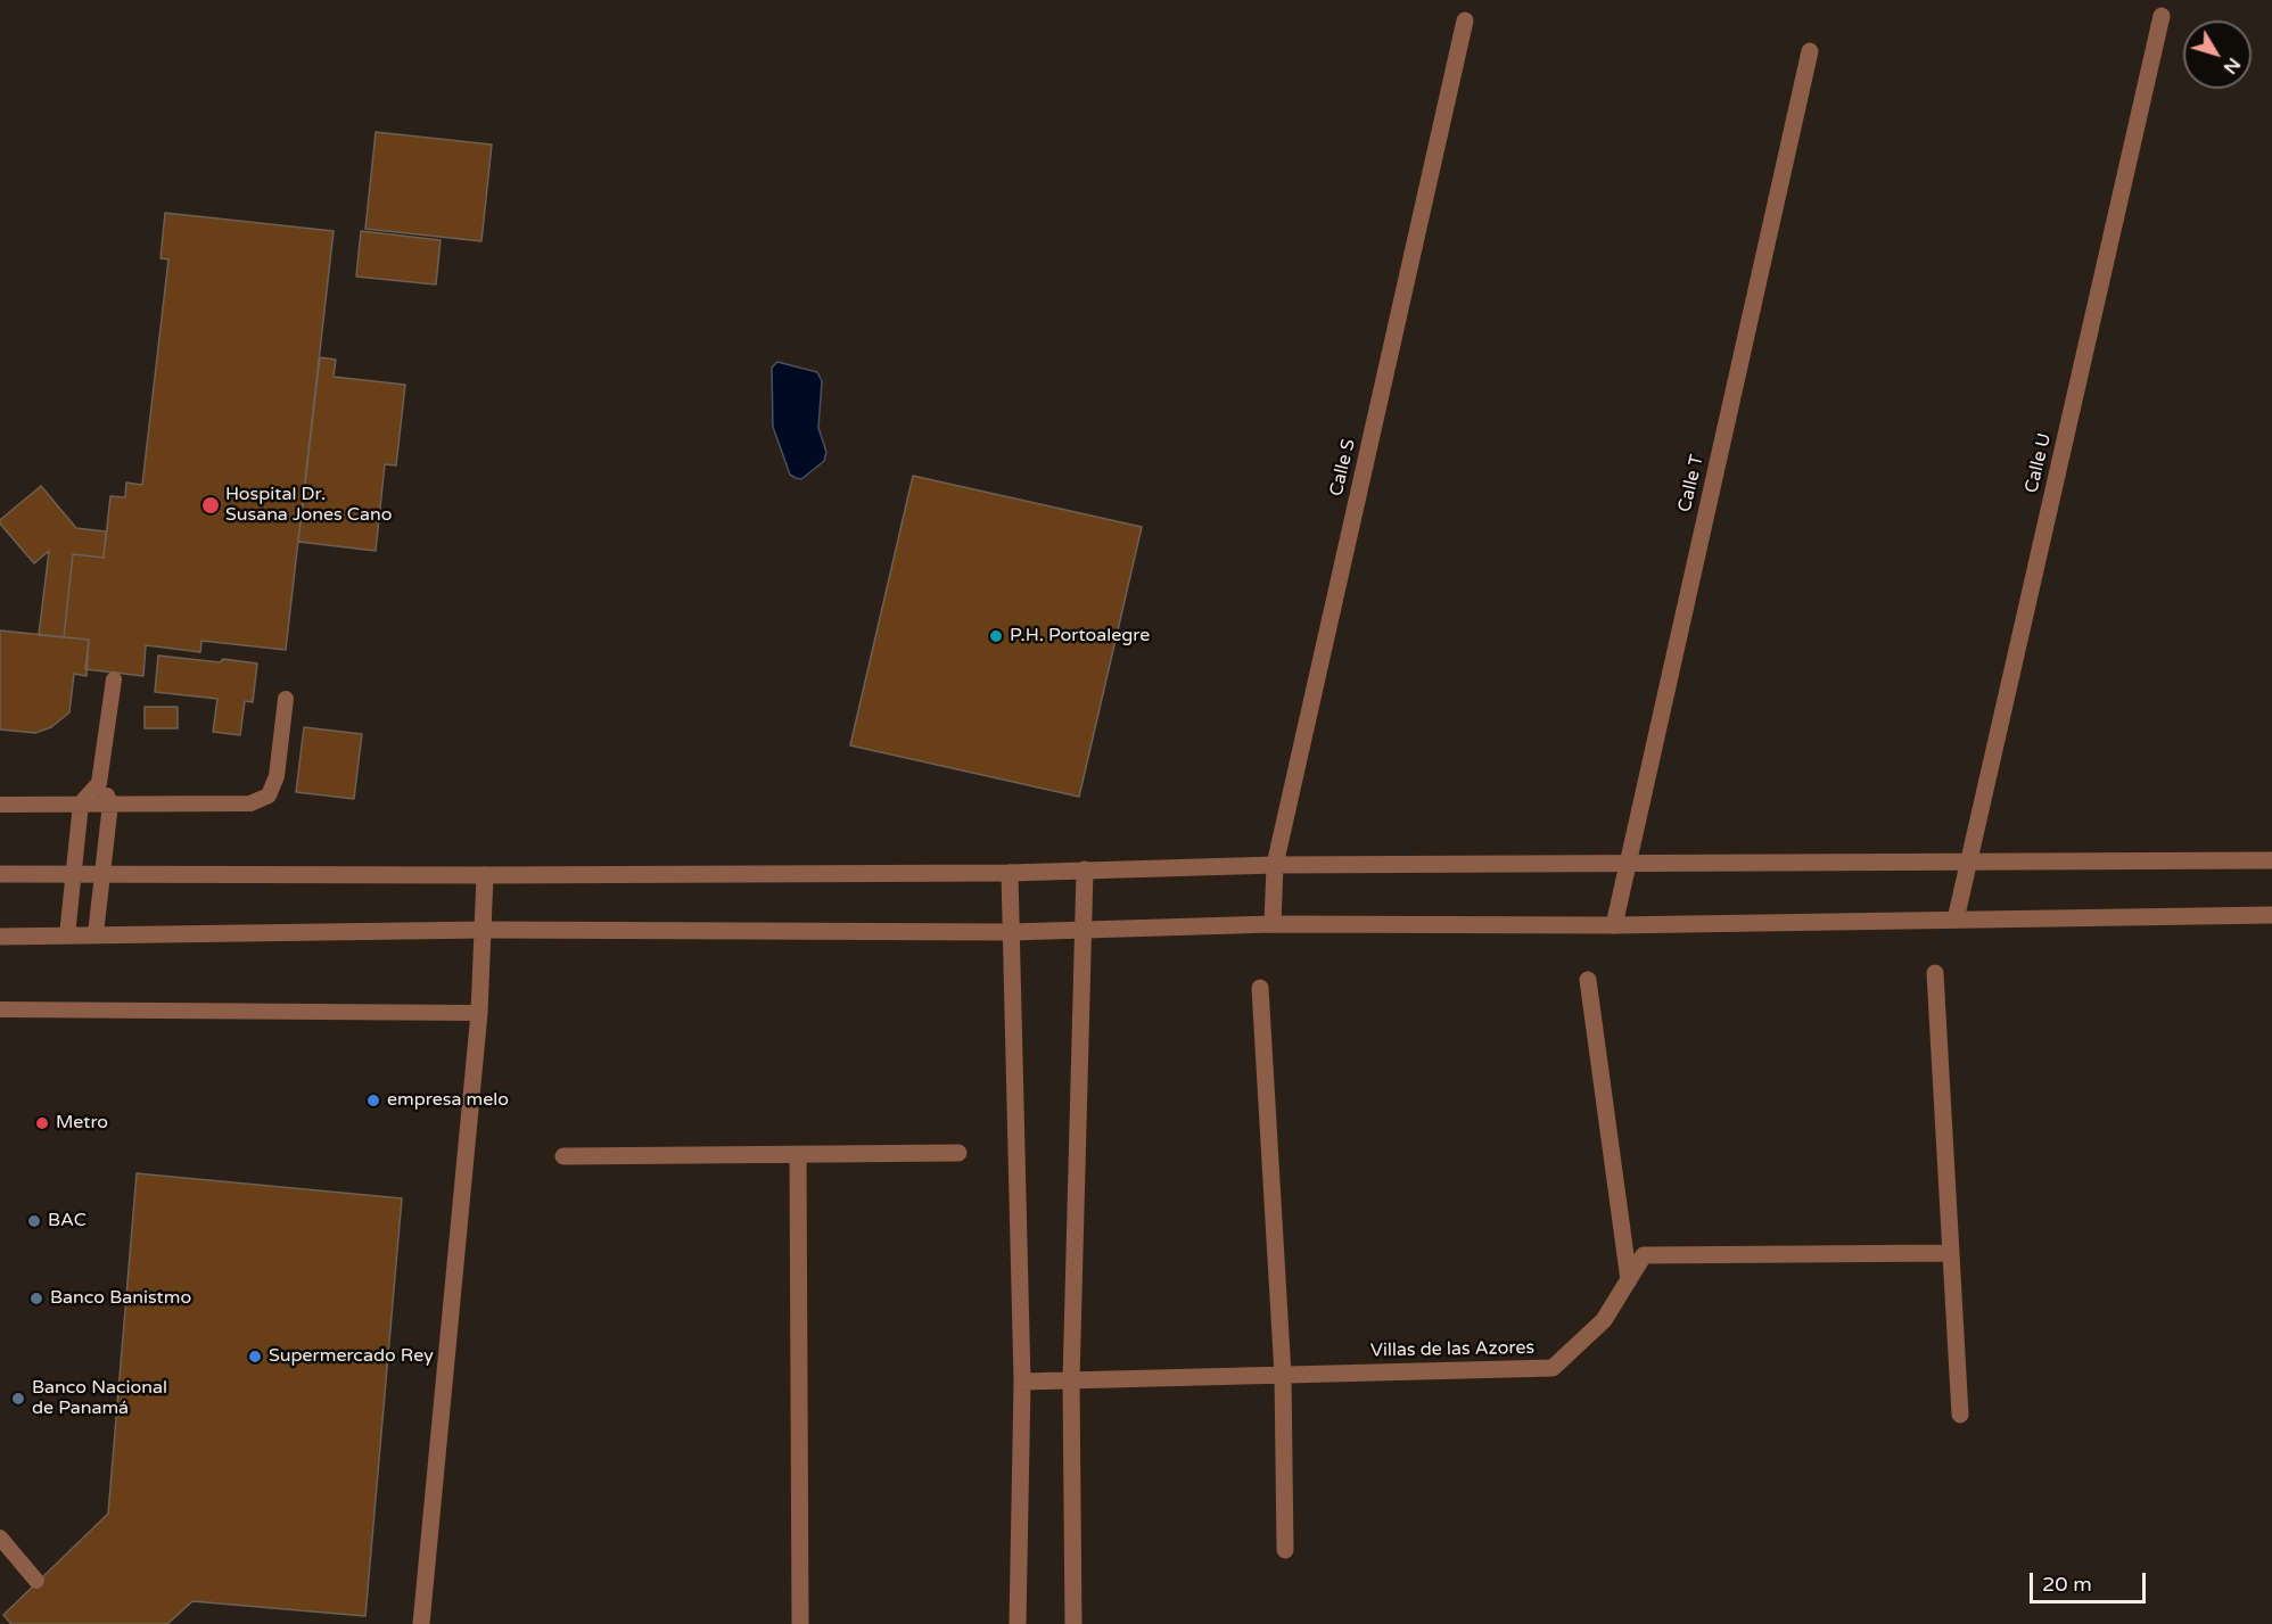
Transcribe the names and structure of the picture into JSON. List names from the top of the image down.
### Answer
{
  "streets": {
    "street": [
      "Calle U",
      "Calle S",
      "Calle T",
      "Villas de las Azores"
    ]
  },
  "places": [
    "Hospital Dr. Susana Jones Cano",
    "P.H. Portoalegre",
    "empresa melo",
    "Metro",
    "BAC",
    "Banco Banistmo",
    "Supermercado Rey",
    "Banco Nacional de Panamá"
  ],
  "scale_bar": "20 m",
  "north": "bottom right"
}
